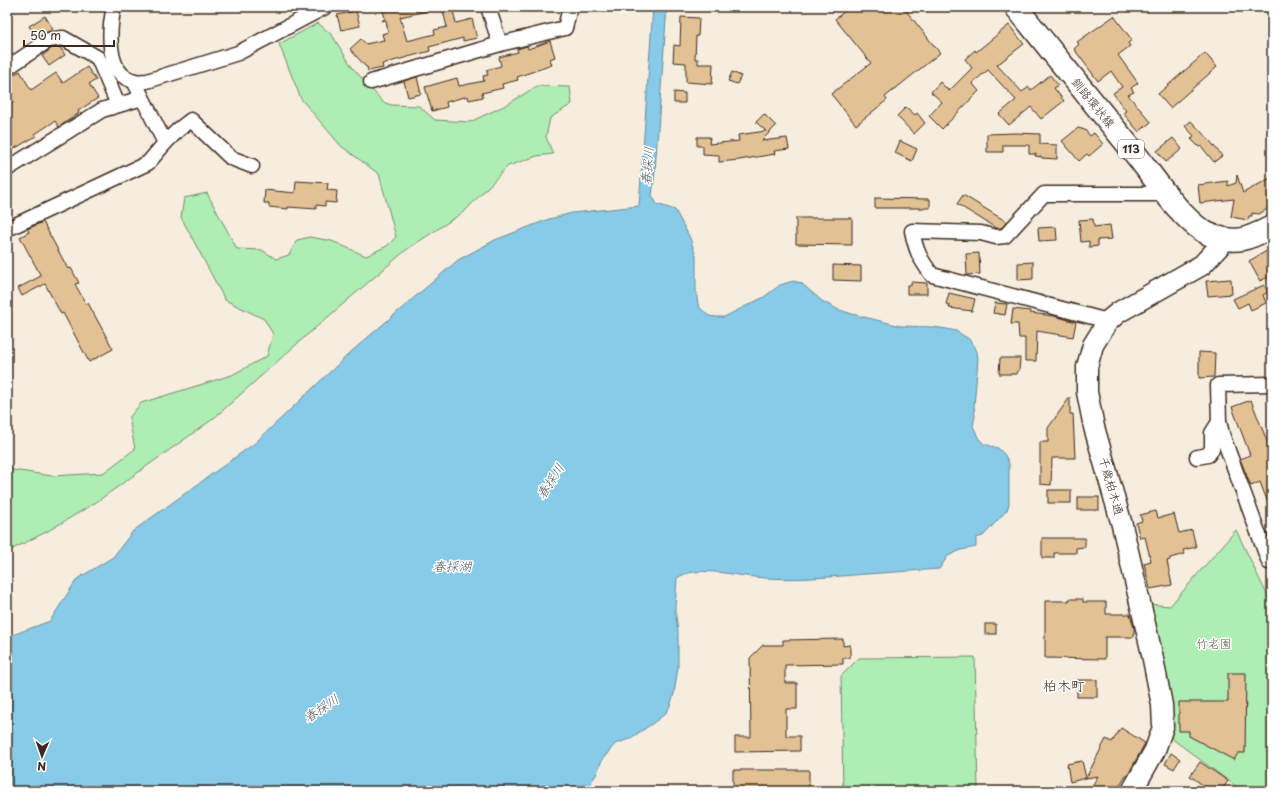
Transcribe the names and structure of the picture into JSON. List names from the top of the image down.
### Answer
{
  "streets": {
    "main road": ["釧路環状線", "113"],
    "street": ["千歳柏木通"]
  },
  "crossings": [
    ["釧路環状線", "千歳柏木通"]
  ],
  "districts": ["柏木町"],
  "water": ["春採川", "春採湖"],
  "parks": ["竹老園"],
  "scale_bar": "50 m",
  "north": "bottom"
}
